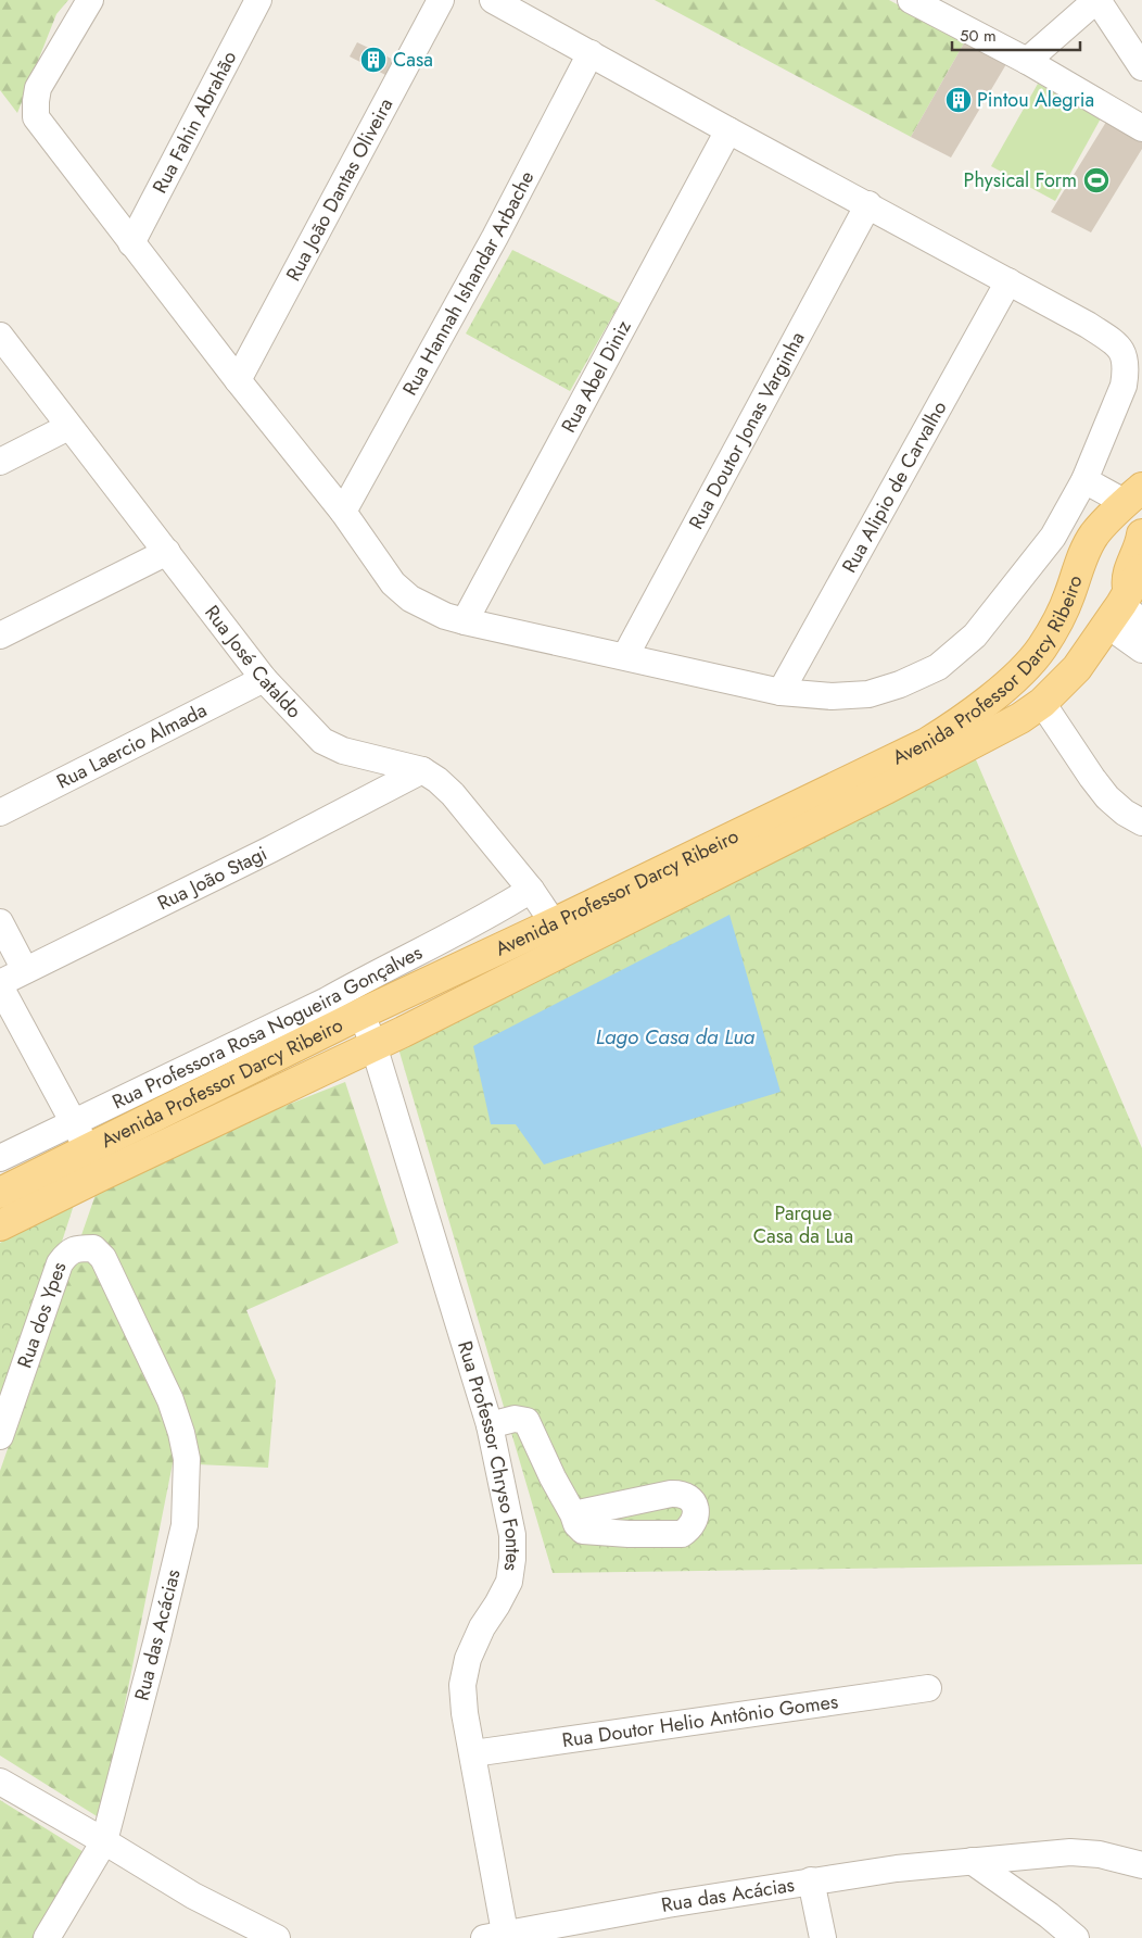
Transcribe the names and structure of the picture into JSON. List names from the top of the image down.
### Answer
{
  "streets": {
    "main road": ["Avenida Professor Darcy Ribeiro"],
    "street": [
      "Rua Fahin Abrahão",
      "Rua João Dantas Oliveira",
      "Rua Hannah Ishandar Arbache",
      "Rua Abel Diniz",
      "Rua Doutor Jonas Varginha",
      "Rua Alipio de Carvalho",
      "Rua José Cataldo",
      "Rua Laercio Almada",
      "Rua João Stagi",
      "Rua Professora Rosa Nogueira Gonçalves",
      "Rua dos Ypes",
      "Rua Professor Chryso Fontes",
      "Rua das Acácias",
      "Rua Doutor Helio Antônio Gomes"
    ]
  },
  "crossings": [
    ["Rua José Cataldo", "Avenida Professor Darcy Ribeiro"],
    ["Rua José Cataldo", "Rua Laercio Almada"],
    ["Rua José Cataldo", "Rua João Stagi"],
    ["Rua José Cataldo", "Rua Professora Rosa Nogueira Gonçalves"],
    ["Avenida Professor Darcy Ribeiro", "Rua Professor Chryso Fontes"],
    ["Rua dos Ypes", "Rua das Acácias"],
    ["Rua Professor Chryso Fontes", "Rua das Acácias"],
    ["Rua Professor Chryso Fontes", "Rua Doutor Helio Antônio Gomes"]
  ],
  "water": ["Lago Casa da Lua"],
  "parks": ["Parque Casa da Lua"],
  "places": {
    "building": ["Casa", "Pintou Alegria"],
    "sports": ["Physical Form"]
  },
  "scale_bar": "50 m"
}
